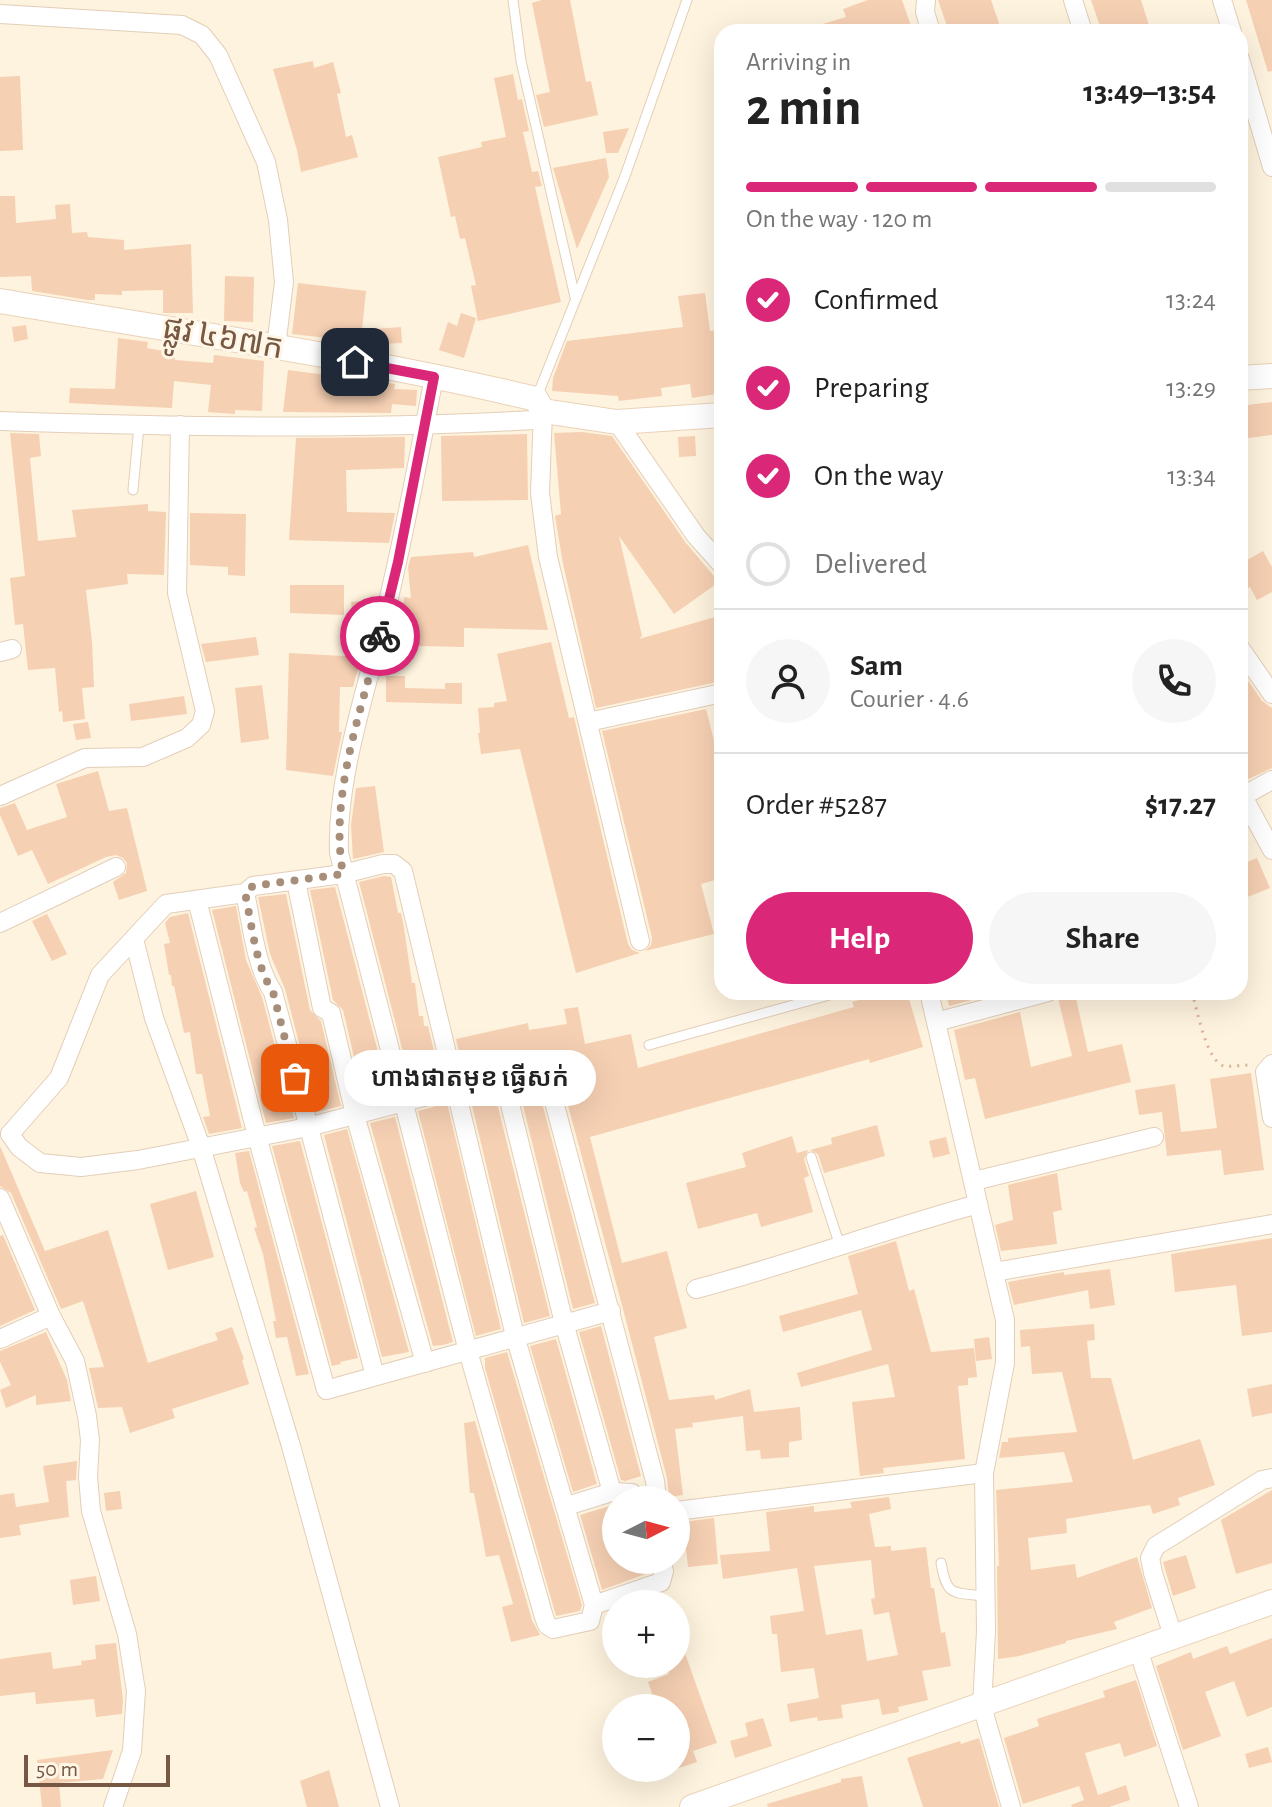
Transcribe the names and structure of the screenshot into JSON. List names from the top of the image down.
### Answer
{
  "streets": {
    "street": ["ផ្លូវ ៤៦៧ក"]
  },
  "places": ["ហាងផាតមុខ ធ្វើសក់"],
  "scale_bar": "50 m",
  "north": "right",
  "page": {
    "heading": ["2 min", "Arriving in", "13:49–13:54"],
    "panel": [
      "Sam",
      "Courier · 4.6",
      "Order #5287",
      "$17.27"
    ],
    "bar": "On the way · 120 m",
    "list": [
      ["Confirmed", "13:24"],
      ["Preparing", "13:29"],
      ["On the way", "13:34"],
      "Delivered"
    ],
    "buttons": ["Help", "Share"],
    "bubble": "ហាងផាតមុខ ធ្វើសក់",
    "map_buttons": ["+", "−"],
    "scale": "50 m"
  }
}
